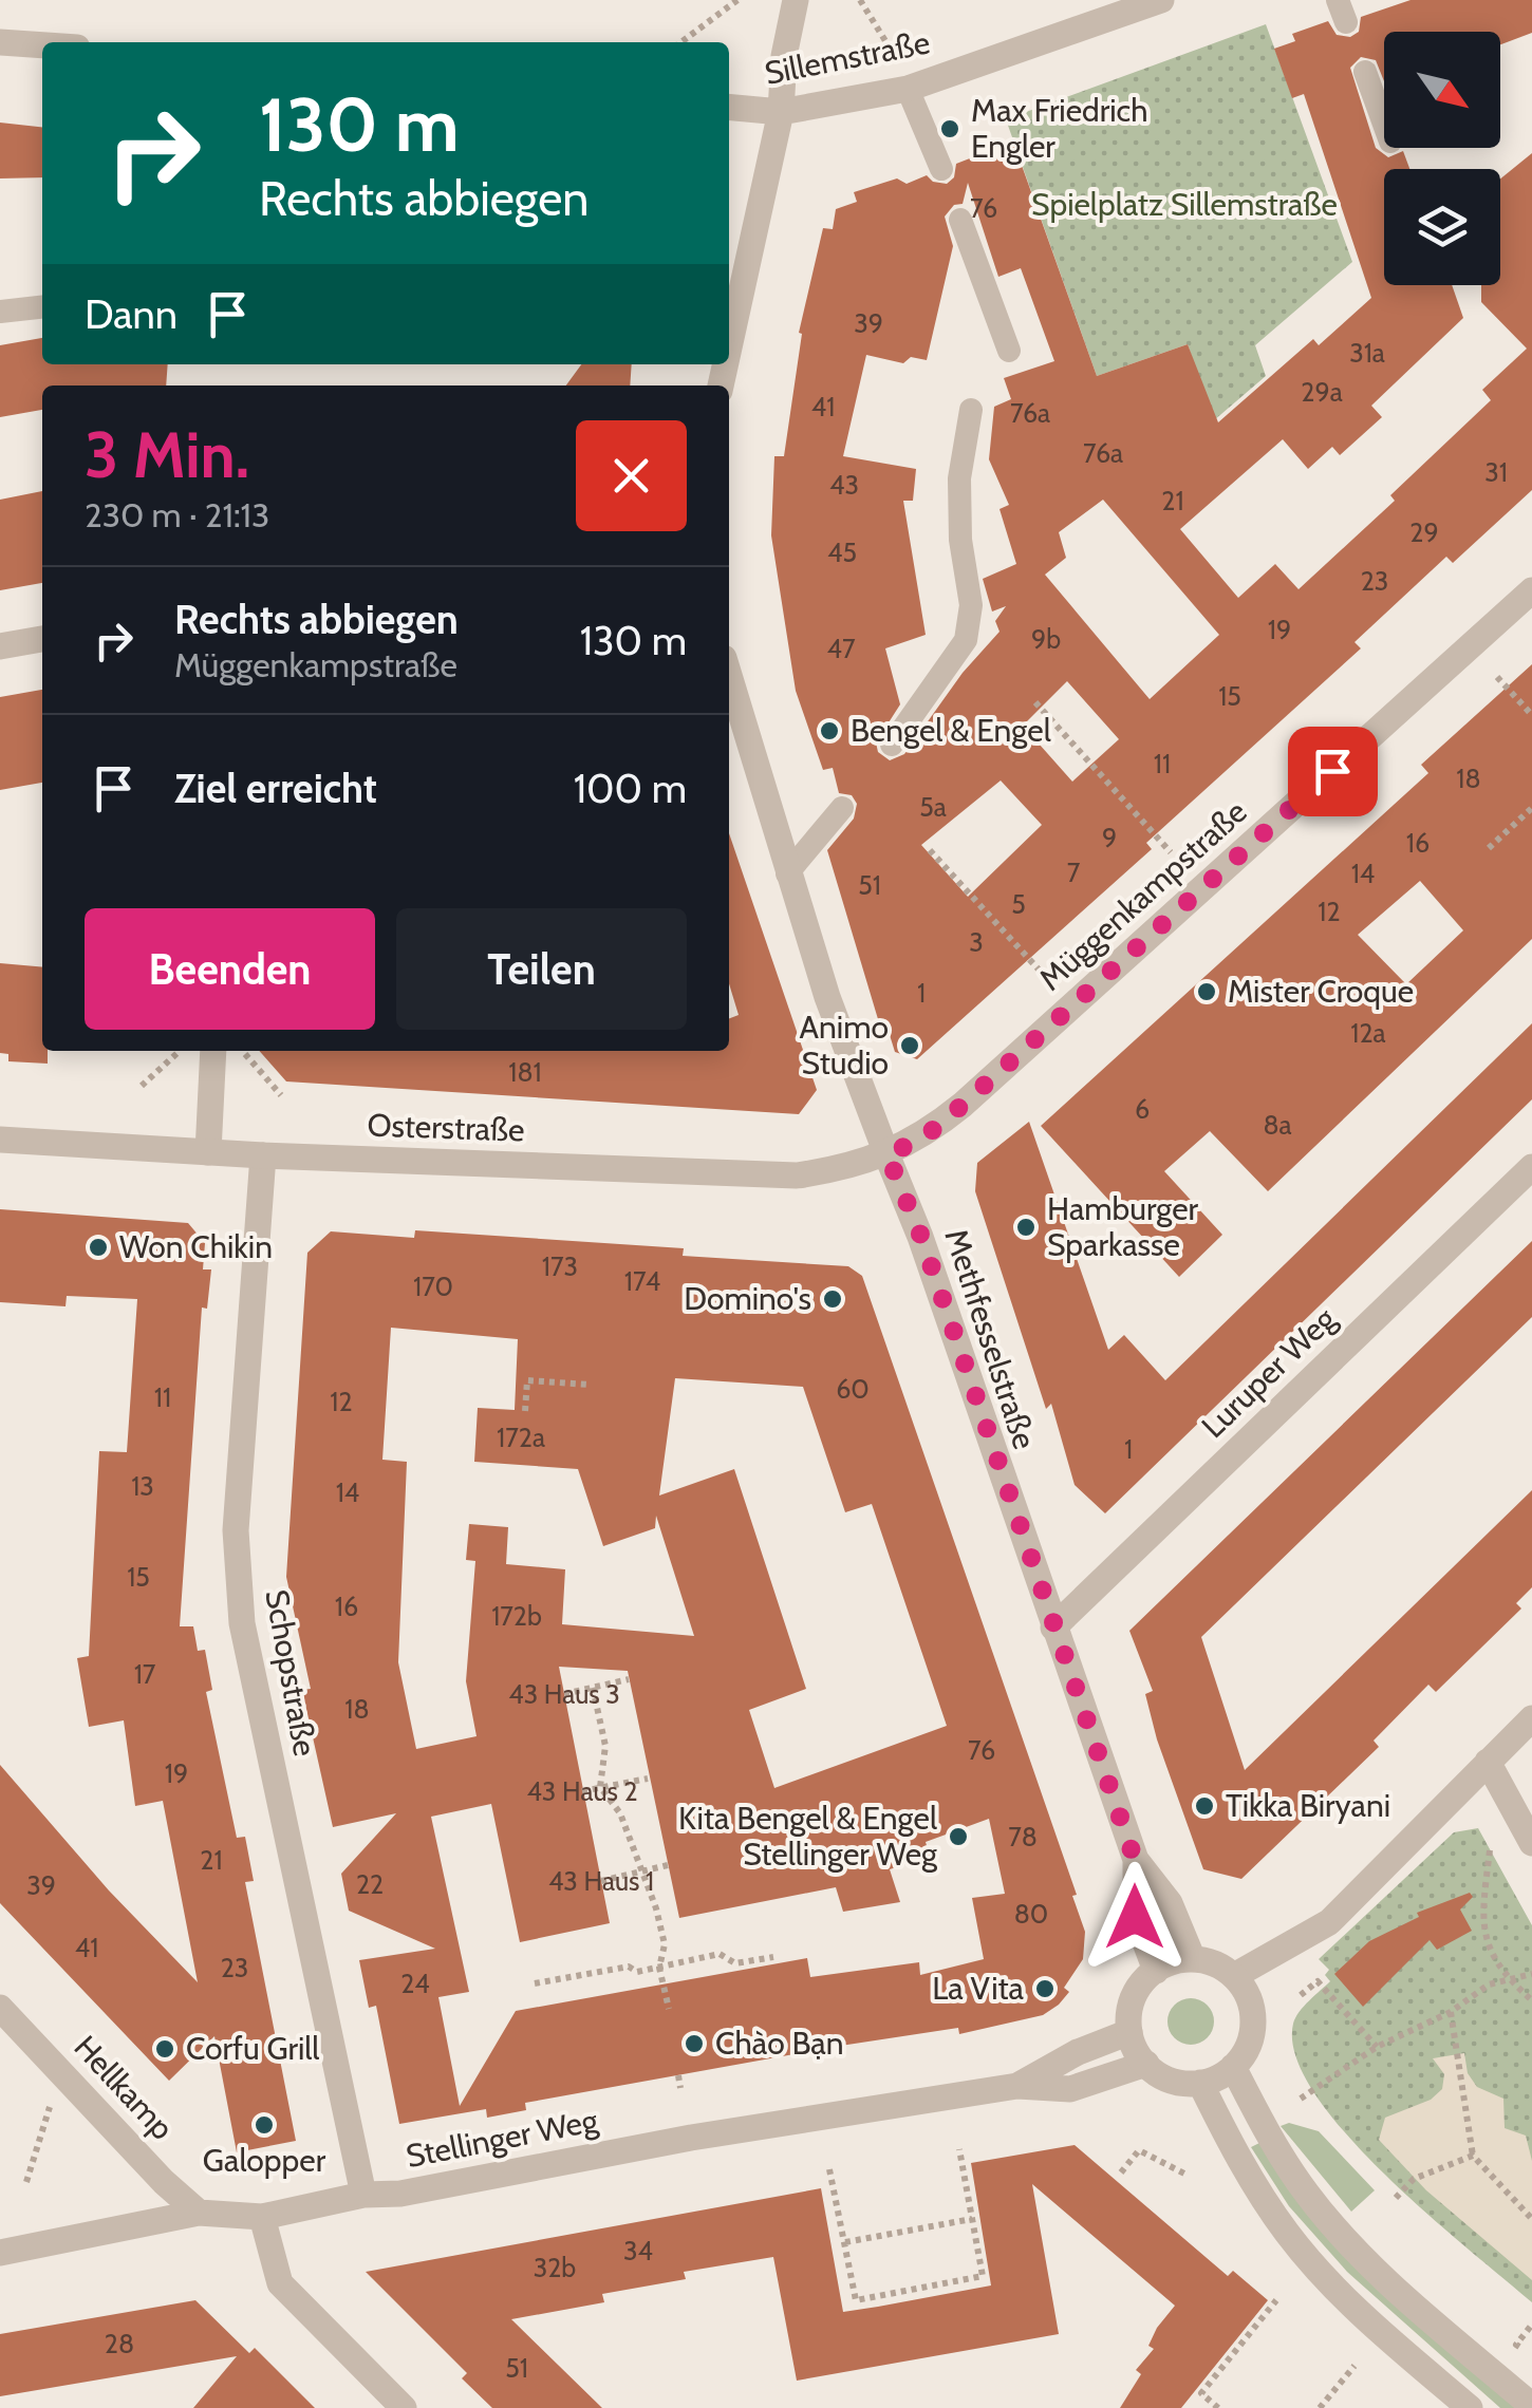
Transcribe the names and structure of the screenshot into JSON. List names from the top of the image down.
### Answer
{
  "streets": {
    "street": [
      "Sillemstraße",
      "Müggenkampstraße",
      "Osterstraße",
      "Methfesselstraße",
      "Luruper Weg",
      "Schopstraße",
      "Hellkamp",
      "Stellinger Weg"
    ]
  },
  "crossings": [
    ["Müggenkampstraße", "Osterstraße"],
    ["Müggenkampstraße", "Methfesselstraße"],
    ["Osterstraße", "Methfesselstraße"],
    ["Osterstraße", "Schopstraße"],
    ["Methfesselstraße", "Luruper Weg"],
    ["Methfesselstraße", "Stellinger Weg"],
    ["Schopstraße", "Stellinger Weg"],
    ["Hellkamp", "Stellinger Weg"]
  ],
  "parks": ["Spielplatz Sillemstraße"],
  "places": [
    "Max Friedrich Engler",
    "Bengel & Engel",
    "Mister Croque",
    "Animo Studio",
    "Hamburger Sparkasse",
    "Won Chikin",
    "Domino's",
    "Tikka Biryani",
    "Kita Bengel & Engel Stellinger Weg",
    "La Vita",
    "Chào Bạn",
    "Corfu Grill",
    "Galopper"
  ],
  "house_numbers": [
    "76",
    "39",
    "31a",
    "29a",
    "41",
    "76a",
    "76a",
    "31",
    "43",
    "21",
    "29",
    "45",
    "23",
    "19",
    "9b",
    "47",
    "15",
    "11",
    "18",
    "5a",
    "9",
    "16",
    "7",
    "14",
    "51",
    "5",
    "12",
    "3",
    "1",
    "12a",
    "181",
    "6",
    "8a",
    "173",
    "174",
    "170",
    "60",
    "11",
    "12",
    "172a",
    "1",
    "13",
    "14",
    "15",
    "16",
    "172b",
    "17",
    "43 Haus 3",
    "18",
    "76",
    "19",
    "43 Haus 2",
    "78",
    "21",
    "43 Haus 1",
    "22",
    "39",
    "80",
    "41",
    "23",
    "24",
    "34",
    "32b",
    "28",
    "51"
  ],
  "north": "bottom right",
  "page": {
    "turn": ["130 m", "Rechts abbiegen"],
    "then": "Dann",
    "heading": ["3 Min.", "230 m · 21:13"],
    "list": [
      {
        "name": "Rechts abbiegen",
        "note": "Müggenkampstraße",
        "value": "130 m"
      },
      {
        "name": "Ziel erreicht",
        "value": "100 m"
      }
    ],
    "buttons": ["Beenden", "Teilen"]
  }
}
